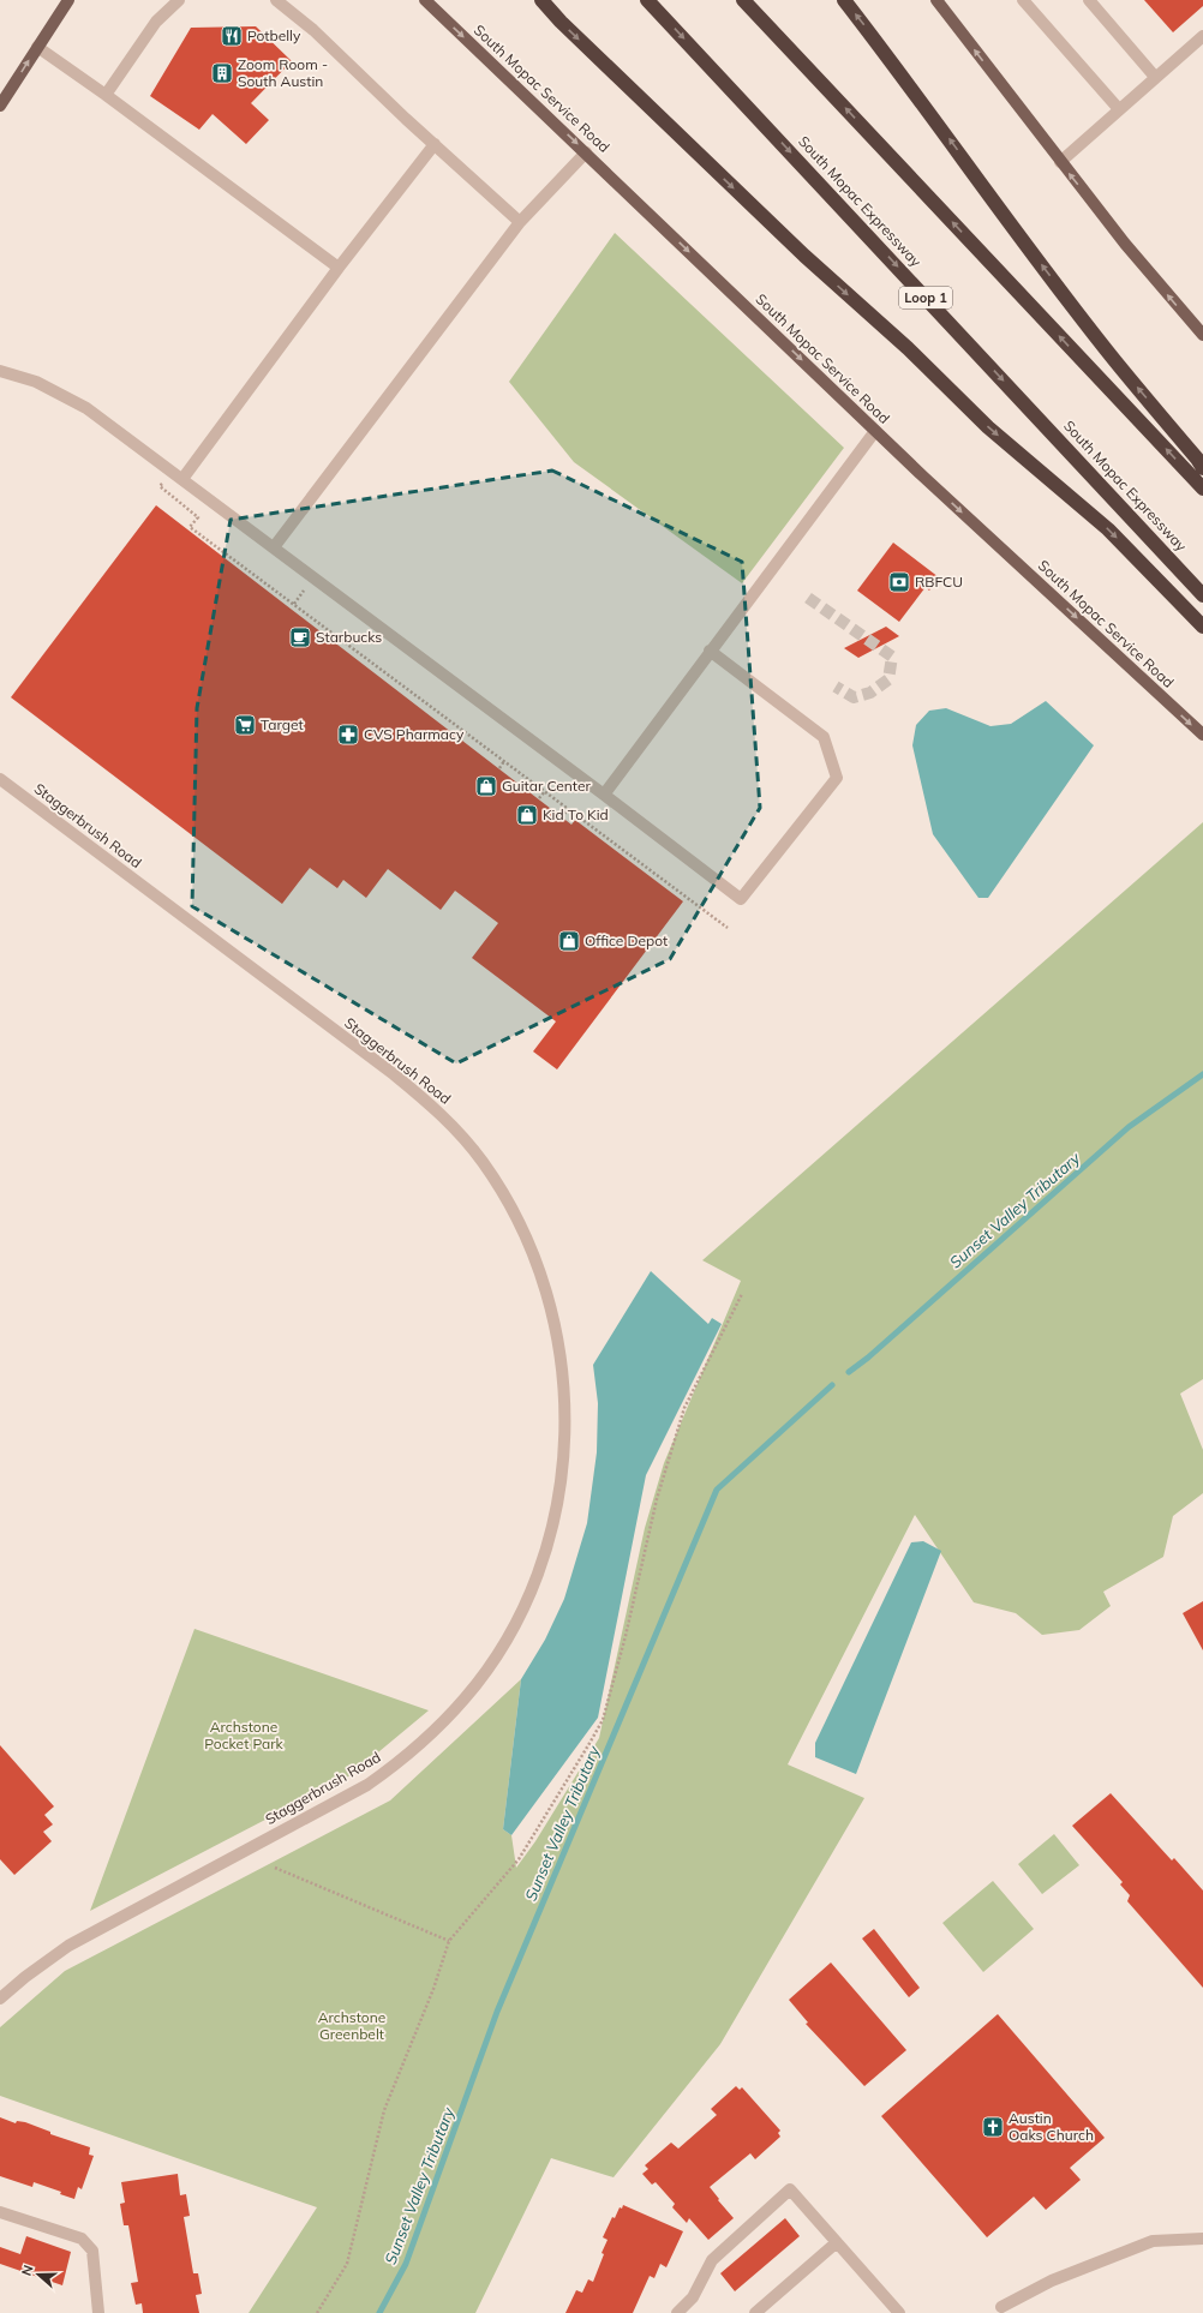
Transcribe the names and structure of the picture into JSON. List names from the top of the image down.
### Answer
{
  "streets": {
    "highway": ["South Mopac Expressway", "Loop 1"],
    "main road": ["South Mopac Service Road"],
    "street": ["Staggerbrush Road"]
  },
  "one_way": ["South Mopac Service Road"],
  "water": ["Sunset Valley Tributary"],
  "parks": ["Archstone Pocket Park", "Archstone Greenbelt"],
  "places": {
    "restaurant": ["Potbelly"],
    "building": ["Zoom Room - South Austin"],
    "bank": ["RBFCU"],
    "cafe": ["Starbucks"],
    "supermarket": ["Target"],
    "pharmacy": ["CVS Pharmacy"],
    "shop": ["Guitar Center", "Kid To Kid", "Office Depot"],
    "church": ["Austin Oaks Church"]
  },
  "north": "left"
}
